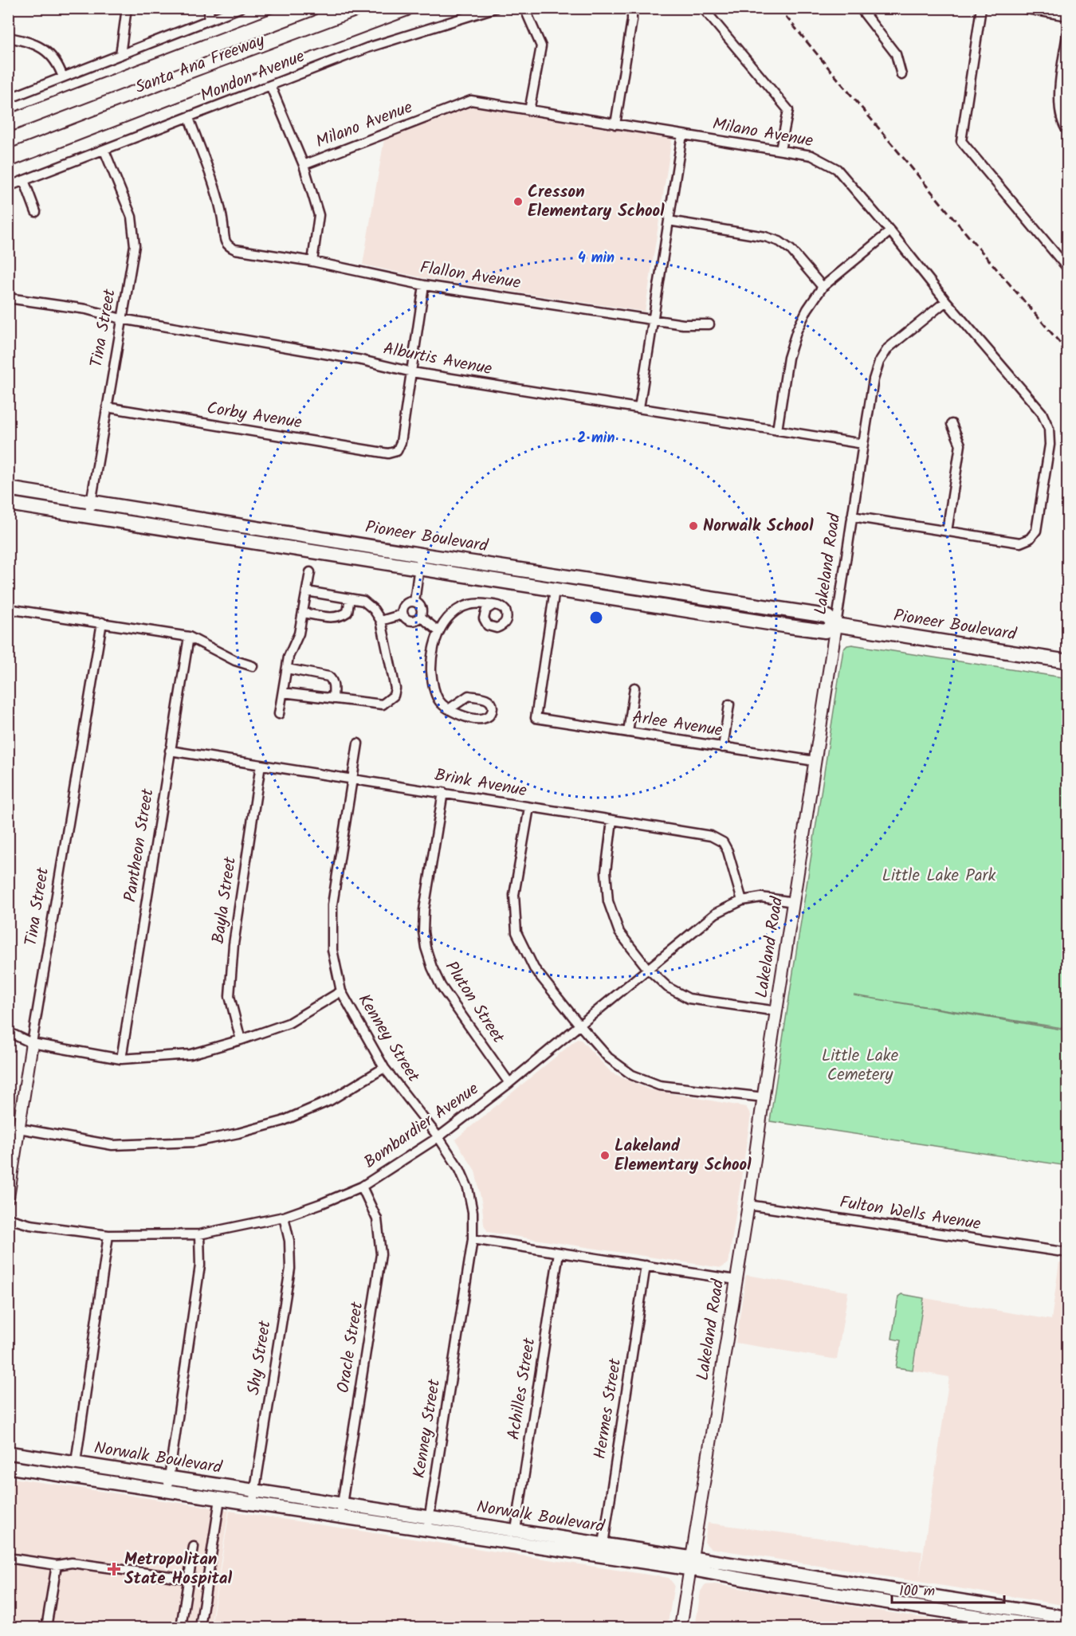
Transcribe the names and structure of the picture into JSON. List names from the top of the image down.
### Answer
{
  "streets": {
    "highway": ["Santa Ana Freeway"],
    "main road": ["Pioneer Boulevard", "Norwalk Boulevard"],
    "street": [
      "Mondon Avenue",
      "Milano Avenue",
      "Flallon Avenue",
      "Tina Street",
      "Alburtis Avenue",
      "Corby Avenue",
      "Lakeland Road",
      "Arlee Avenue",
      "Brink Avenue",
      "Pantheon Street",
      "Bayla Street",
      "Pluton Street",
      "Kenney Street",
      "Bombardier Avenue",
      "Fulton Wells Avenue",
      "Oracle Street",
      "Shy Street",
      "Achilles Street",
      "Hermes Street"
    ]
  },
  "crossings": [
    ["Mondon Avenue", "Flallon Avenue"],
    ["Mondon Avenue", "Tina Street"],
    ["Milano Avenue", "Lakeland Road"],
    ["Tina Street", "Alburtis Avenue"],
    ["Tina Street", "Corby Avenue"],
    ["Tina Street", "Pioneer Boulevard"],
    ["Alburtis Avenue", "Corby Avenue"],
    ["Alburtis Avenue", "Lakeland Road"],
    ["Pioneer Boulevard", "Lakeland Road"],
    ["Pioneer Boulevard", "Arlee Avenue"],
    ["Lakeland Road", "Arlee Avenue"],
    ["Lakeland Road", "Bombardier Avenue"],
    ["Lakeland Road", "Fulton Wells Avenue"],
    ["Lakeland Road", "Norwalk Boulevard"],
    ["Brink Avenue", "Pantheon Street"],
    ["Brink Avenue", "Bayla Street"],
    ["Brink Avenue", "Pluton Street"],
    ["Brink Avenue", "Kenney Street"],
    ["Brink Avenue", "Bombardier Avenue"],
    ["Pluton Street", "Bombardier Avenue"],
    ["Kenney Street", "Bombardier Avenue"],
    ["Kenney Street", "Norwalk Boulevard"],
    ["Bombardier Avenue", "Oracle Street"],
    ["Bombardier Avenue", "Shy Street"],
    ["Oracle Street", "Norwalk Boulevard"],
    ["Shy Street", "Norwalk Boulevard"],
    ["Achilles Street", "Norwalk Boulevard"],
    ["Hermes Street", "Norwalk Boulevard"]
  ],
  "parks": ["Little Lake Park", "Little Lake Cemetery"],
  "places": {
    "other": ["Cresson Elementary School", "Norwalk School", "Lakeland Elementary School"],
    "health": ["Metropolitan State Hospital"]
  },
  "scale_bar": "100 m",
  "rings": ["4 min", "2 min"]
}
